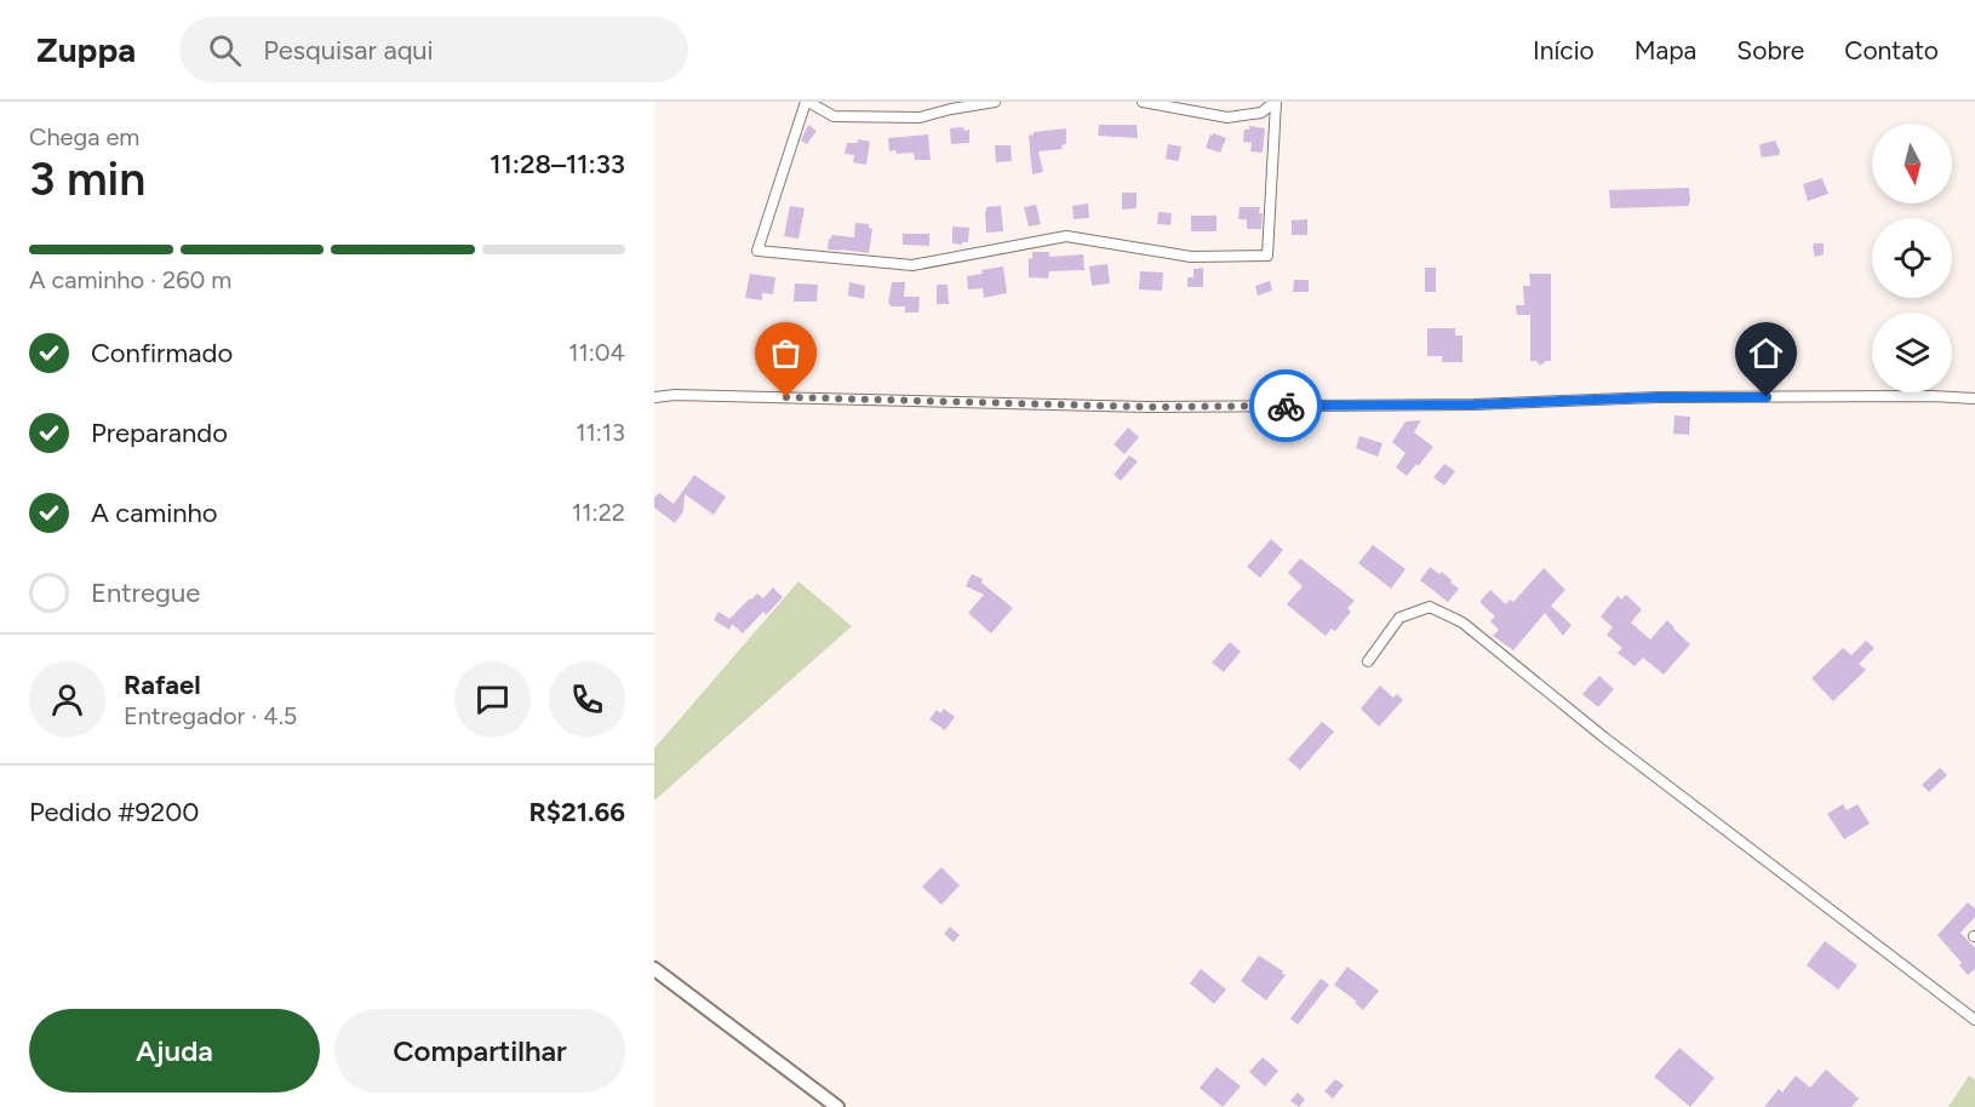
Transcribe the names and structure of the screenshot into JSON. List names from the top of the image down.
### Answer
{
  "north": "bottom",
  "page": {
    "header": "Zuppa",
    "search": "Pesquisar aqui",
    "nav": [
      "Início",
      "Mapa",
      "Sobre",
      "Contato"
    ],
    "heading": ["3 min", "Chega em", "11:28–11:33"],
    "panel": [
      "Rafael",
      "Entregador · 4.5",
      "Pedido #9200",
      "R$21.66"
    ],
    "bar": "A caminho · 260 m",
    "list": [
      ["Confirmado", "11:04"],
      ["Preparando", "11:13"],
      ["A caminho", "11:22"],
      "Entregue"
    ],
    "buttons": ["Ajuda", "Compartilhar"]
  }
}
